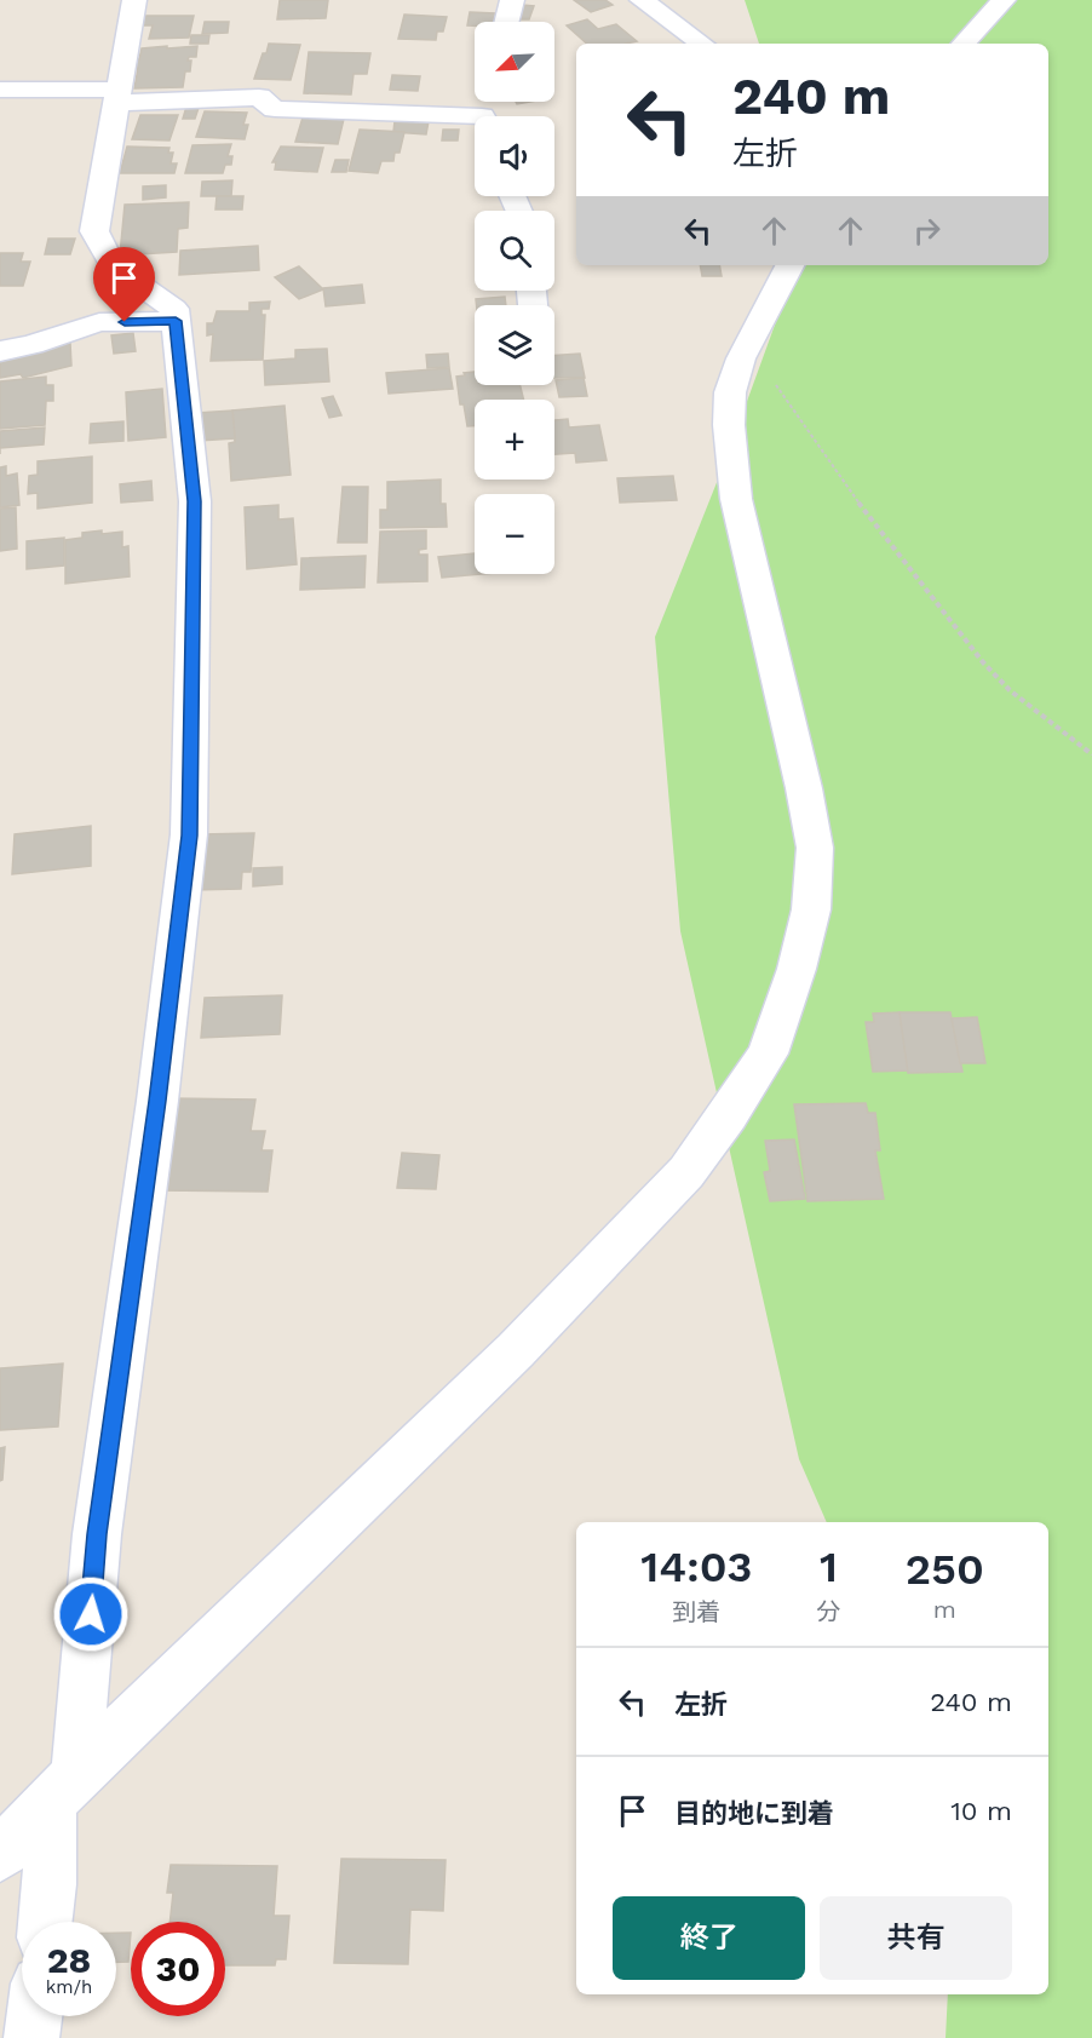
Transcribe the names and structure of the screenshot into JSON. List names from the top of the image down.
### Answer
{
  "north": "bottom left",
  "page": {
    "map_buttons": ["+", "−"],
    "turn": ["240 m", "左折"],
    "eta": [
      "14:03",
      "到着",
      "1",
      "分",
      "250",
      "m"
    ],
    "list": [
      {
        "name": "左折",
        "value": "240 m"
      },
      {
        "name": "目的地に到着",
        "value": "10 m"
      }
    ],
    "buttons": ["終了", "共有"],
    "speed": "28 km/h",
    "limit": "30"
  }
}
